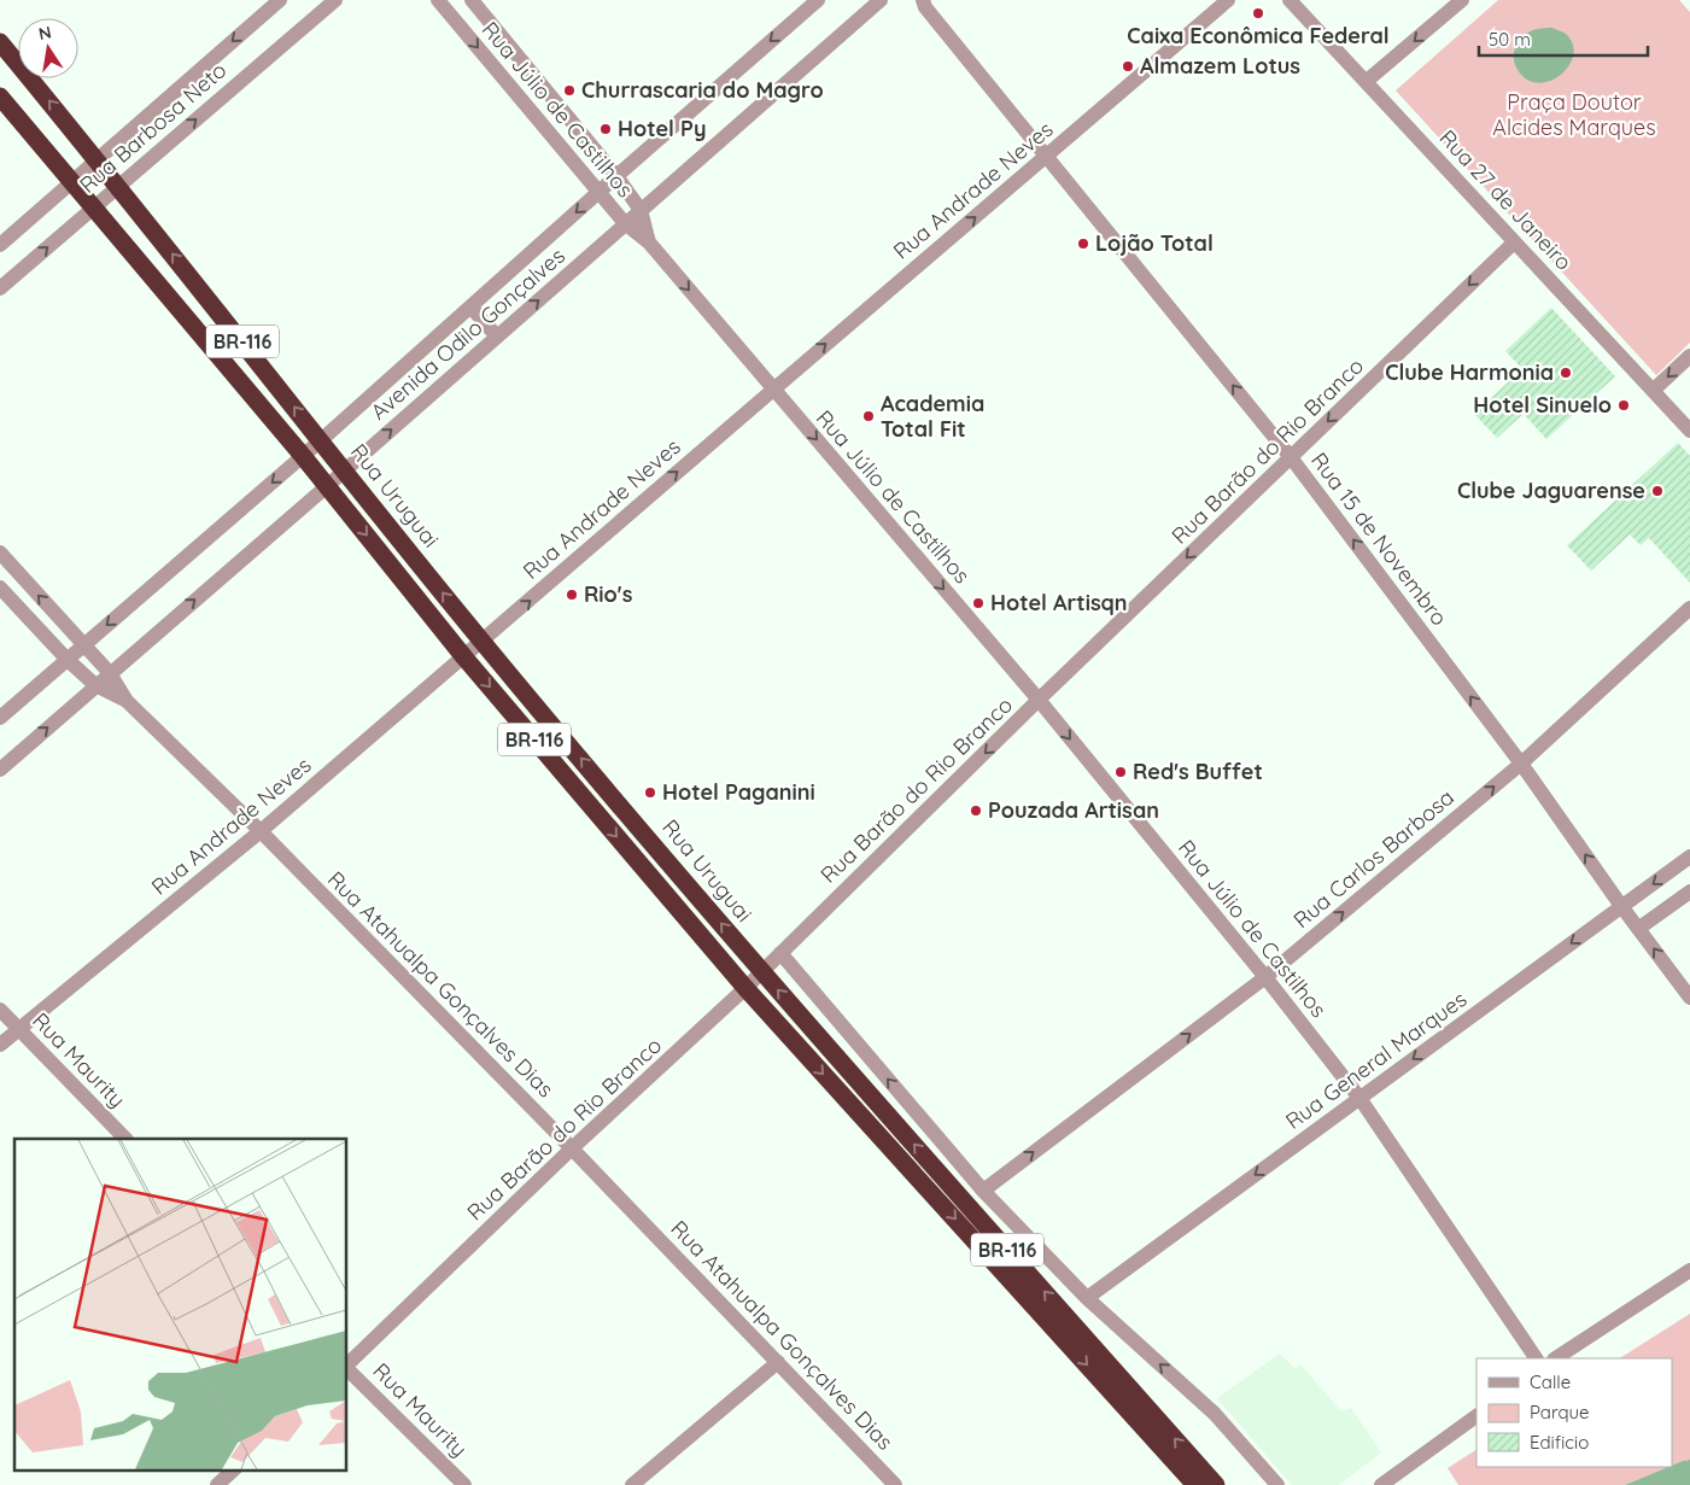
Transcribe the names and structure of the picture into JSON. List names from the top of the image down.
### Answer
{
  "streets": {
    "highway": ["BR-116", "Rua Uruguai"],
    "street": [
      "Rua Júlio de Castilhos",
      "Rua Barbosa Neto",
      "Rua Andrade Neves",
      "Rua 27 de Janeiro",
      "Avenida Odilo Gonçalves",
      "Rua Barão do Rio Branco",
      "Rua 15 de Novembro",
      "Rua Carlos Barbosa",
      "Rua Atahualpa Gonçalves Dias",
      "Rua Maurity",
      "Rua General Marques"
    ]
  },
  "crossings": [
    ["Rua Júlio de Castilhos", "Rua Andrade Neves"],
    ["Rua Júlio de Castilhos", "Avenida Odilo Gonçalves"],
    ["Rua Júlio de Castilhos", "Rua Barão do Rio Branco"],
    ["Rua Júlio de Castilhos", "Rua Carlos Barbosa"],
    ["Rua Júlio de Castilhos", "Rua General Marques"],
    ["Rua Barbosa Neto", "BR-116"],
    ["Rua Barbosa Neto", "Rua Uruguai"],
    ["Rua Andrade Neves", "BR-116"],
    ["Rua Andrade Neves", "Rua Uruguai"],
    ["Rua Andrade Neves", "Rua 15 de Novembro"],
    ["Rua Andrade Neves", "Rua Atahualpa Gonçalves Dias"],
    ["Rua Andrade Neves", "Rua Maurity"],
    ["Rua 27 de Janeiro", "Rua Barão do Rio Branco"],
    ["Avenida Odilo Gonçalves", "BR-116"],
    ["Avenida Odilo Gonçalves", "Rua Uruguai"],
    ["Avenida Odilo Gonçalves", "Rua Atahualpa Gonçalves Dias"],
    ["BR-116", "Rua Barão do Rio Branco"],
    ["BR-116", "Rua Uruguai"],
    ["Rua Barão do Rio Branco", "Rua Uruguai"],
    ["Rua Barão do Rio Branco", "Rua 15 de Novembro"],
    ["Rua Barão do Rio Branco", "Rua Atahualpa Gonçalves Dias"],
    ["Rua 15 de Novembro", "Rua Carlos Barbosa"],
    ["Rua 15 de Novembro", "Rua General Marques"]
  ],
  "one_way": [
    "Rua Júlio de Castilhos",
    "Rua Andrade Neves",
    "Rua Barão do Rio Branco",
    "Rua 15 de Novembro",
    "Rua Carlos Barbosa",
    "Rua General Marques"
  ],
  "parks": ["Praça Doutor Alcides Marques"],
  "places": [
    "Caixa Econômica Federal",
    "Almazem Lotus",
    "Churrascaria do Magro",
    "Hotel Py",
    "Lojão Total",
    "Clube Harmonia",
    "Hotel Sinuelo",
    "Academia Total Fit",
    "Clube Jaguarense",
    "Rio's",
    "Hotel Artisqn",
    "Red's Buffet",
    "Hotel Paganini",
    "Pouzada Artisan"
  ],
  "legend": ["Calle", "Parque", "Edificio"],
  "scale_bar": "50 m",
  "north": "top"
}
